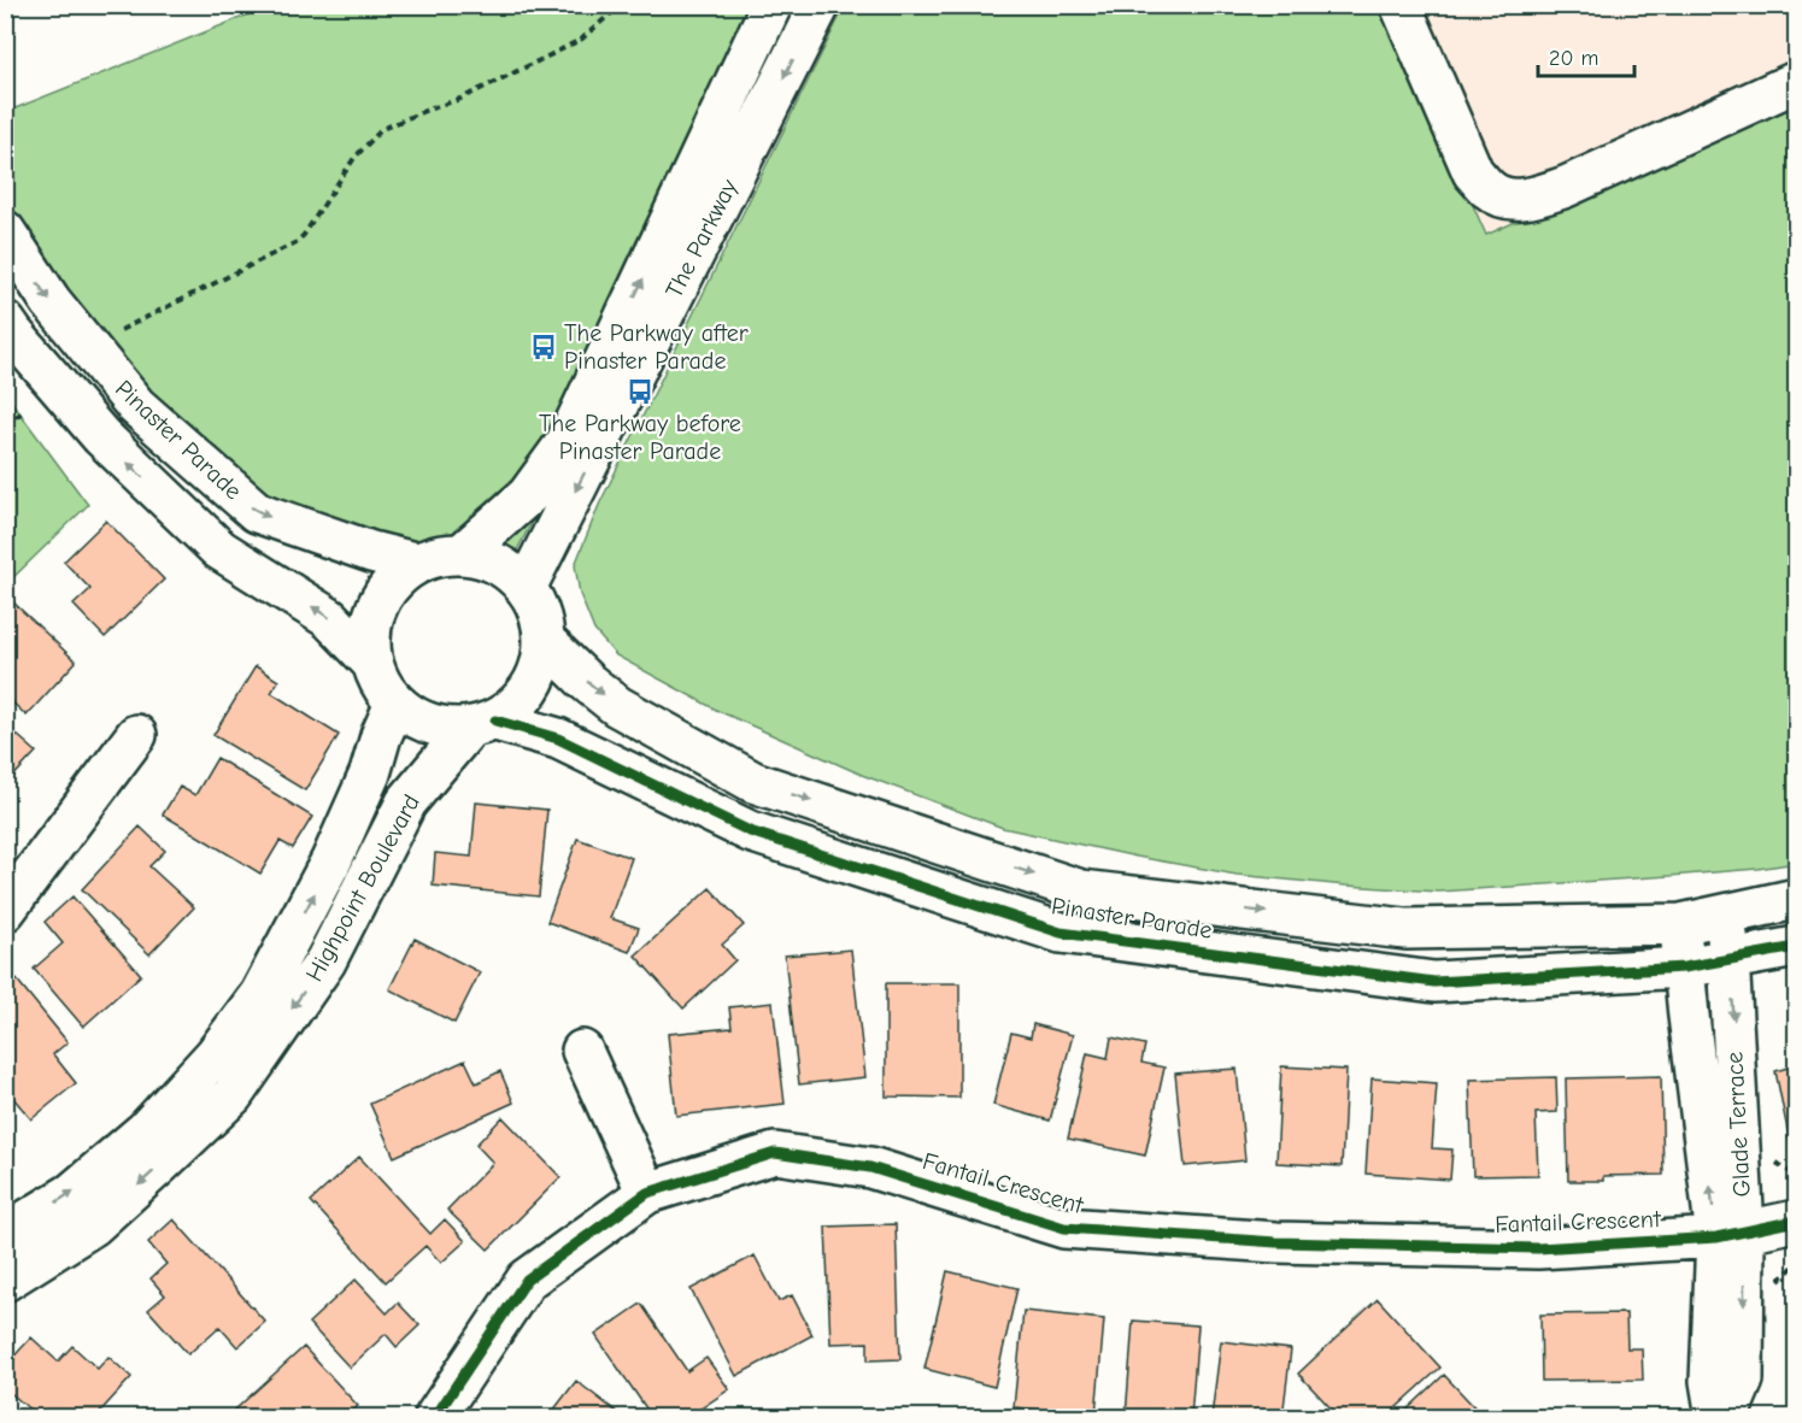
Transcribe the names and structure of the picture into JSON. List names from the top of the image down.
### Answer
{
  "streets": {
    "street": [
      "The Parkway",
      "Pinaster Parade",
      "Highpoint Boulevard",
      "Glade Terrace",
      "Fantail Crescent"
    ]
  },
  "crossings": [
    ["The Parkway", "Pinaster Parade"],
    ["The Parkway", "Highpoint Boulevard"],
    ["Pinaster Parade", "Highpoint Boulevard"],
    ["Pinaster Parade", "Glade Terrace"],
    ["Glade Terrace", "Fantail Crescent"]
  ],
  "places": {
    "bus stop": ["The Parkway after Pinaster Parade", "The Parkway before Pinaster Parade"]
  },
  "scale_bar": "20 m"
}
